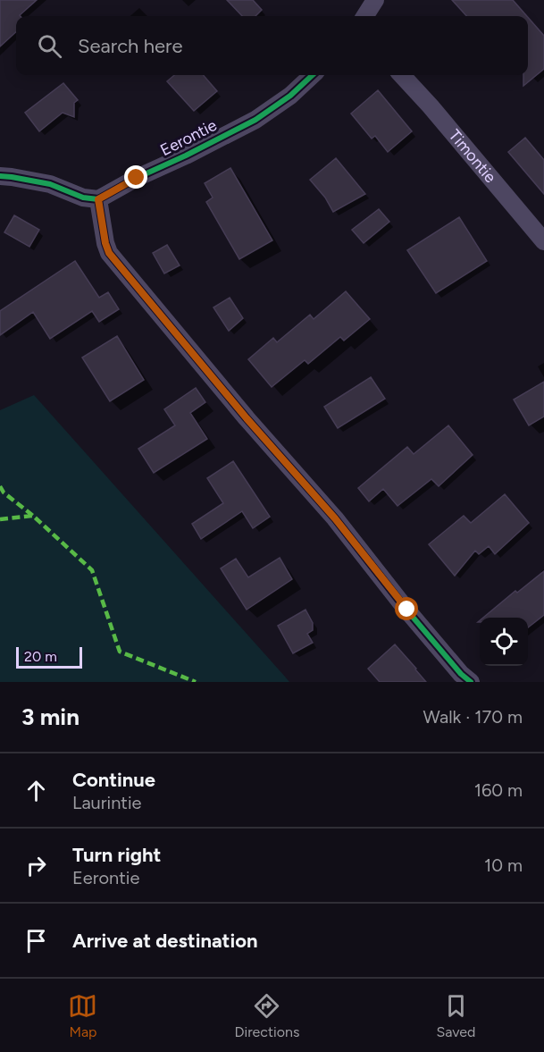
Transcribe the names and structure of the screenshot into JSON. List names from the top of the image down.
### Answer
{
  "streets": {
    "street": ["Eerontie", "Timontie"]
  },
  "scale_bar": "20 m",
  "page": {
    "search": "Search here",
    "scale": "20 m",
    "heading": ["3 min", "Walk · 170 m"],
    "list": [
      ["Continue", "Laurintie", "160 m"],
      ["Turn right", "Eerontie", "10 m"],
      "Arrive at destination"
    ],
    "nav": ["Map", "Directions", "Saved"]
  }
}
